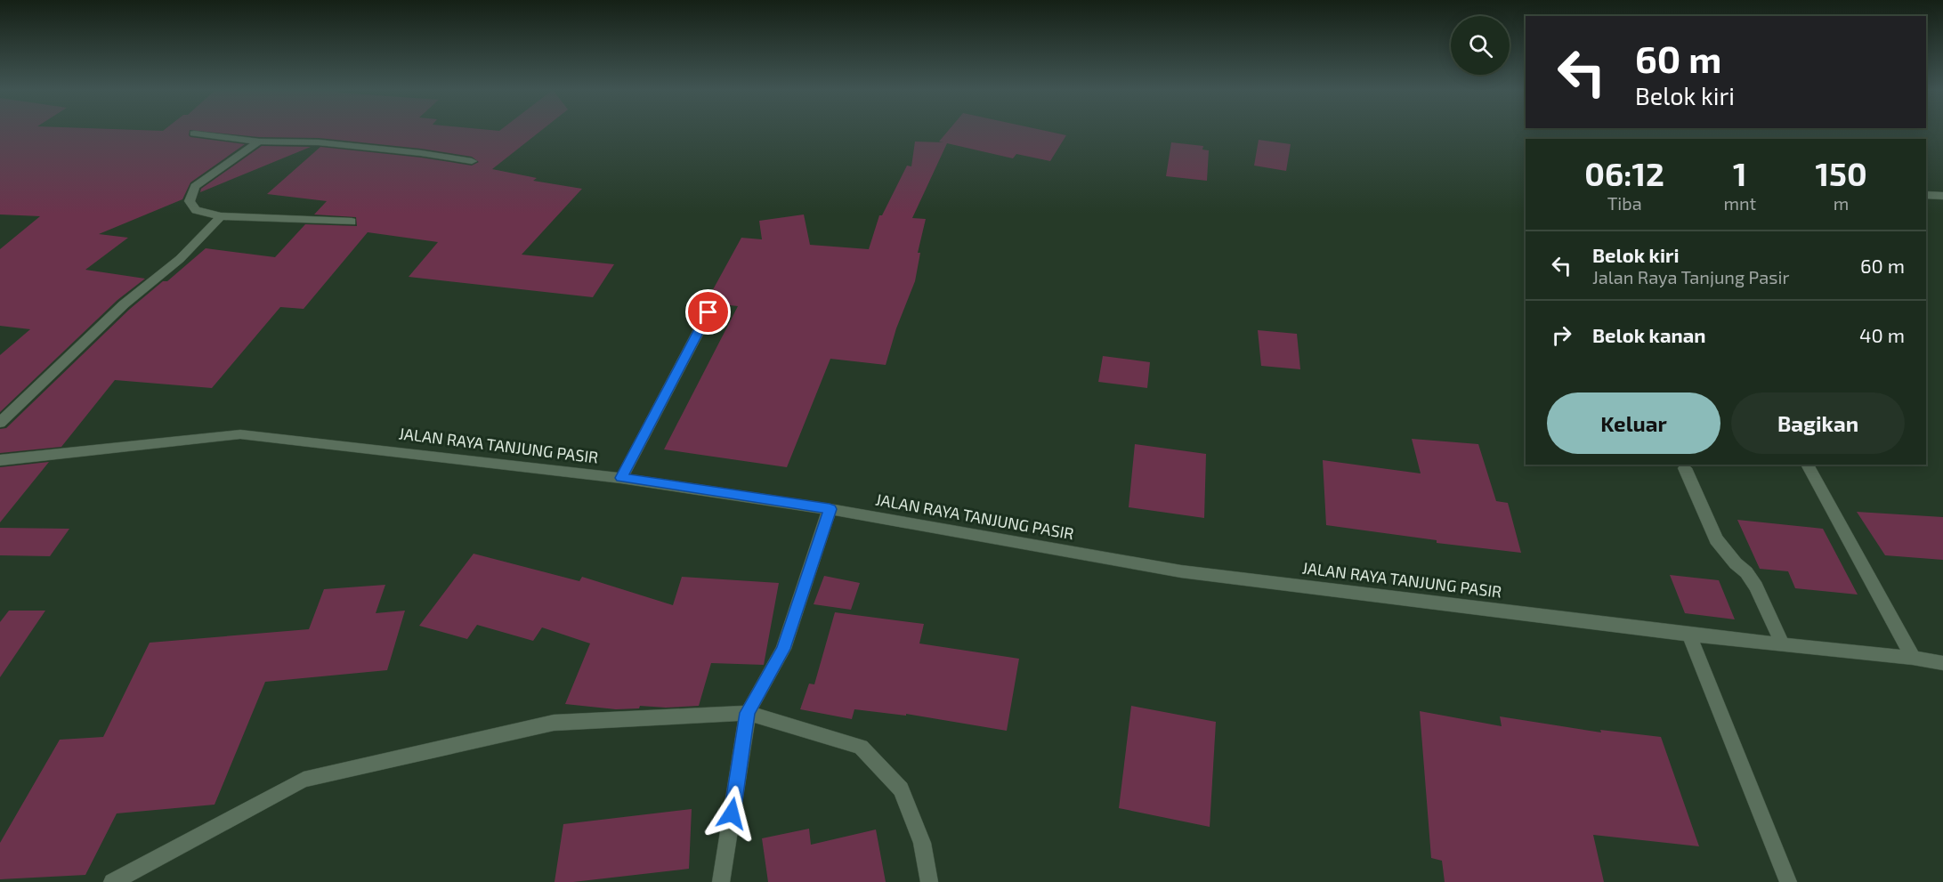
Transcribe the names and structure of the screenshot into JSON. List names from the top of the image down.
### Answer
{
  "streets": {
    "street": ["JALAN RAYA TANJUNG PASIR"]
  },
  "page": {
    "turn": ["60 m", "Belok kiri"],
    "eta": [
      "06:12",
      "Tiba",
      "1",
      "mnt",
      "150",
      "m"
    ],
    "list": [
      {
        "name": "Belok kiri",
        "note": "Jalan Raya Tanjung Pasir",
        "value": "60 m"
      },
      {
        "name": "Belok kanan",
        "value": "40 m"
      }
    ],
    "buttons": ["Keluar", "Bagikan"]
  }
}
